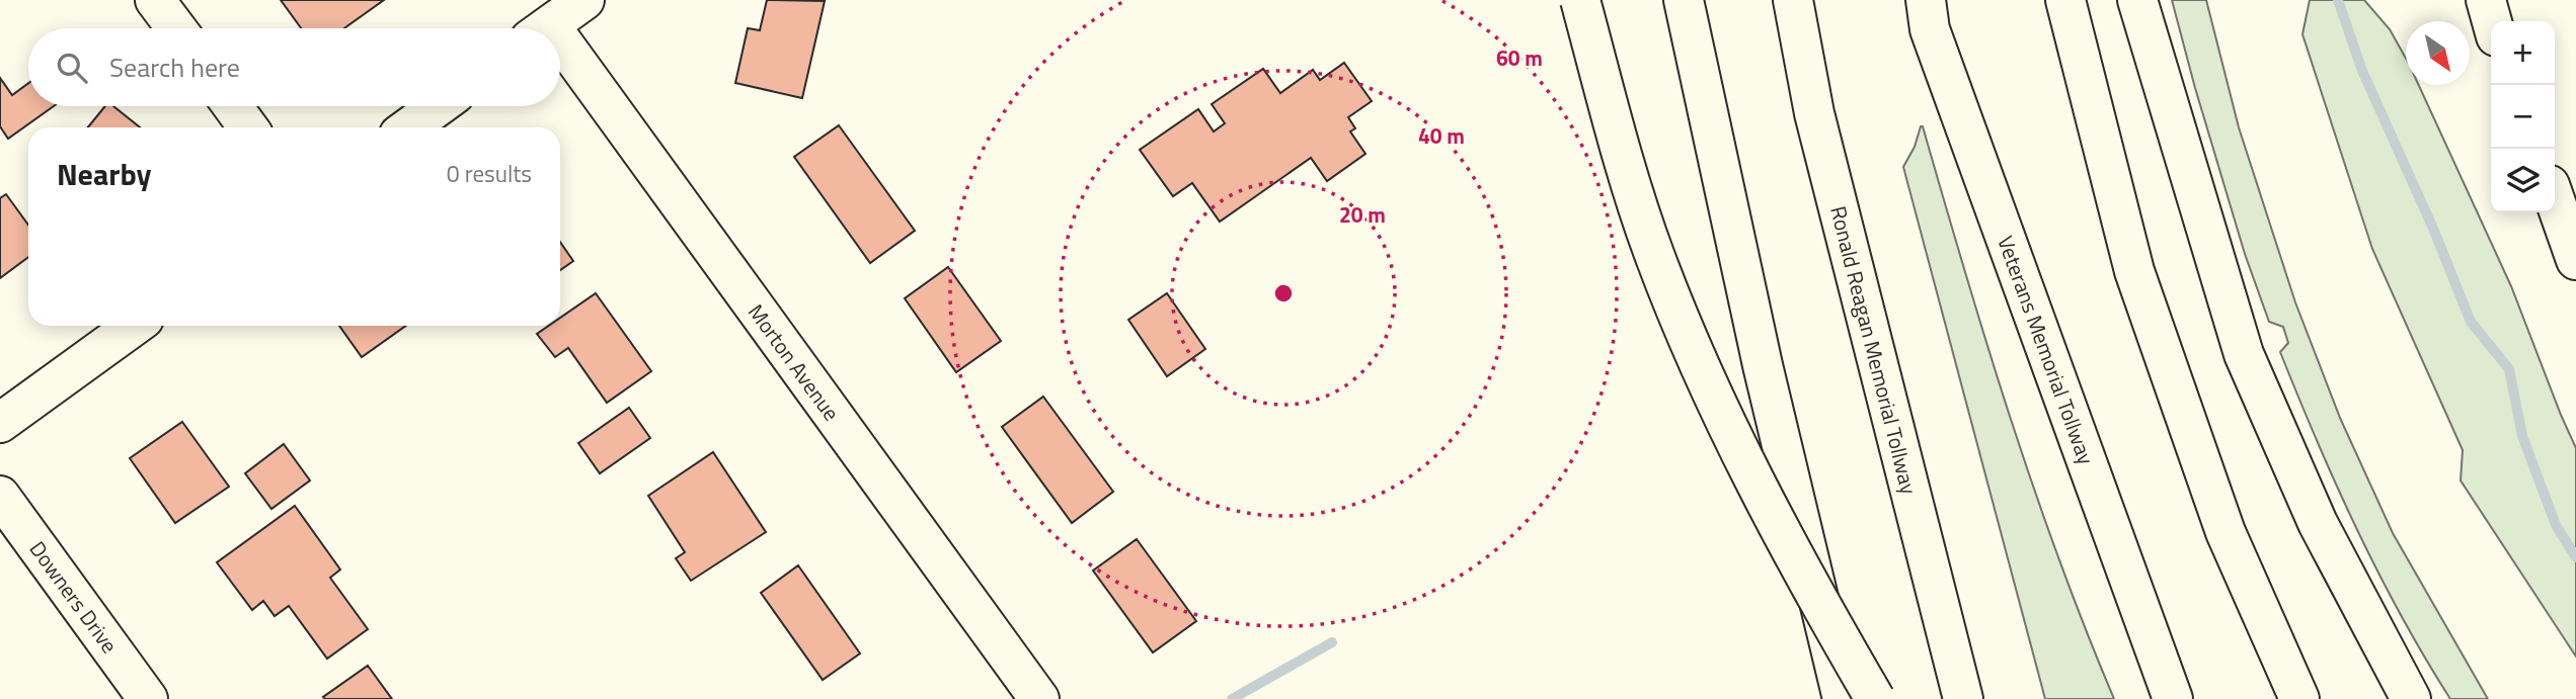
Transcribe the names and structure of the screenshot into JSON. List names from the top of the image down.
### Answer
{
  "streets": {
    "main road": [
      "Ronald Reagan Memorial Tollway",
      "Veterans Memorial Tollway",
      "Morton Avenue",
      "Downers Drive"
    ]
  },
  "north": "bottom right",
  "page": {
    "map_buttons": ["+", "−"],
    "search": "Search here",
    "heading": ["Nearby", "0 results"]
  },
  "rings": ["60 m", "40 m", "20 m"]
}
